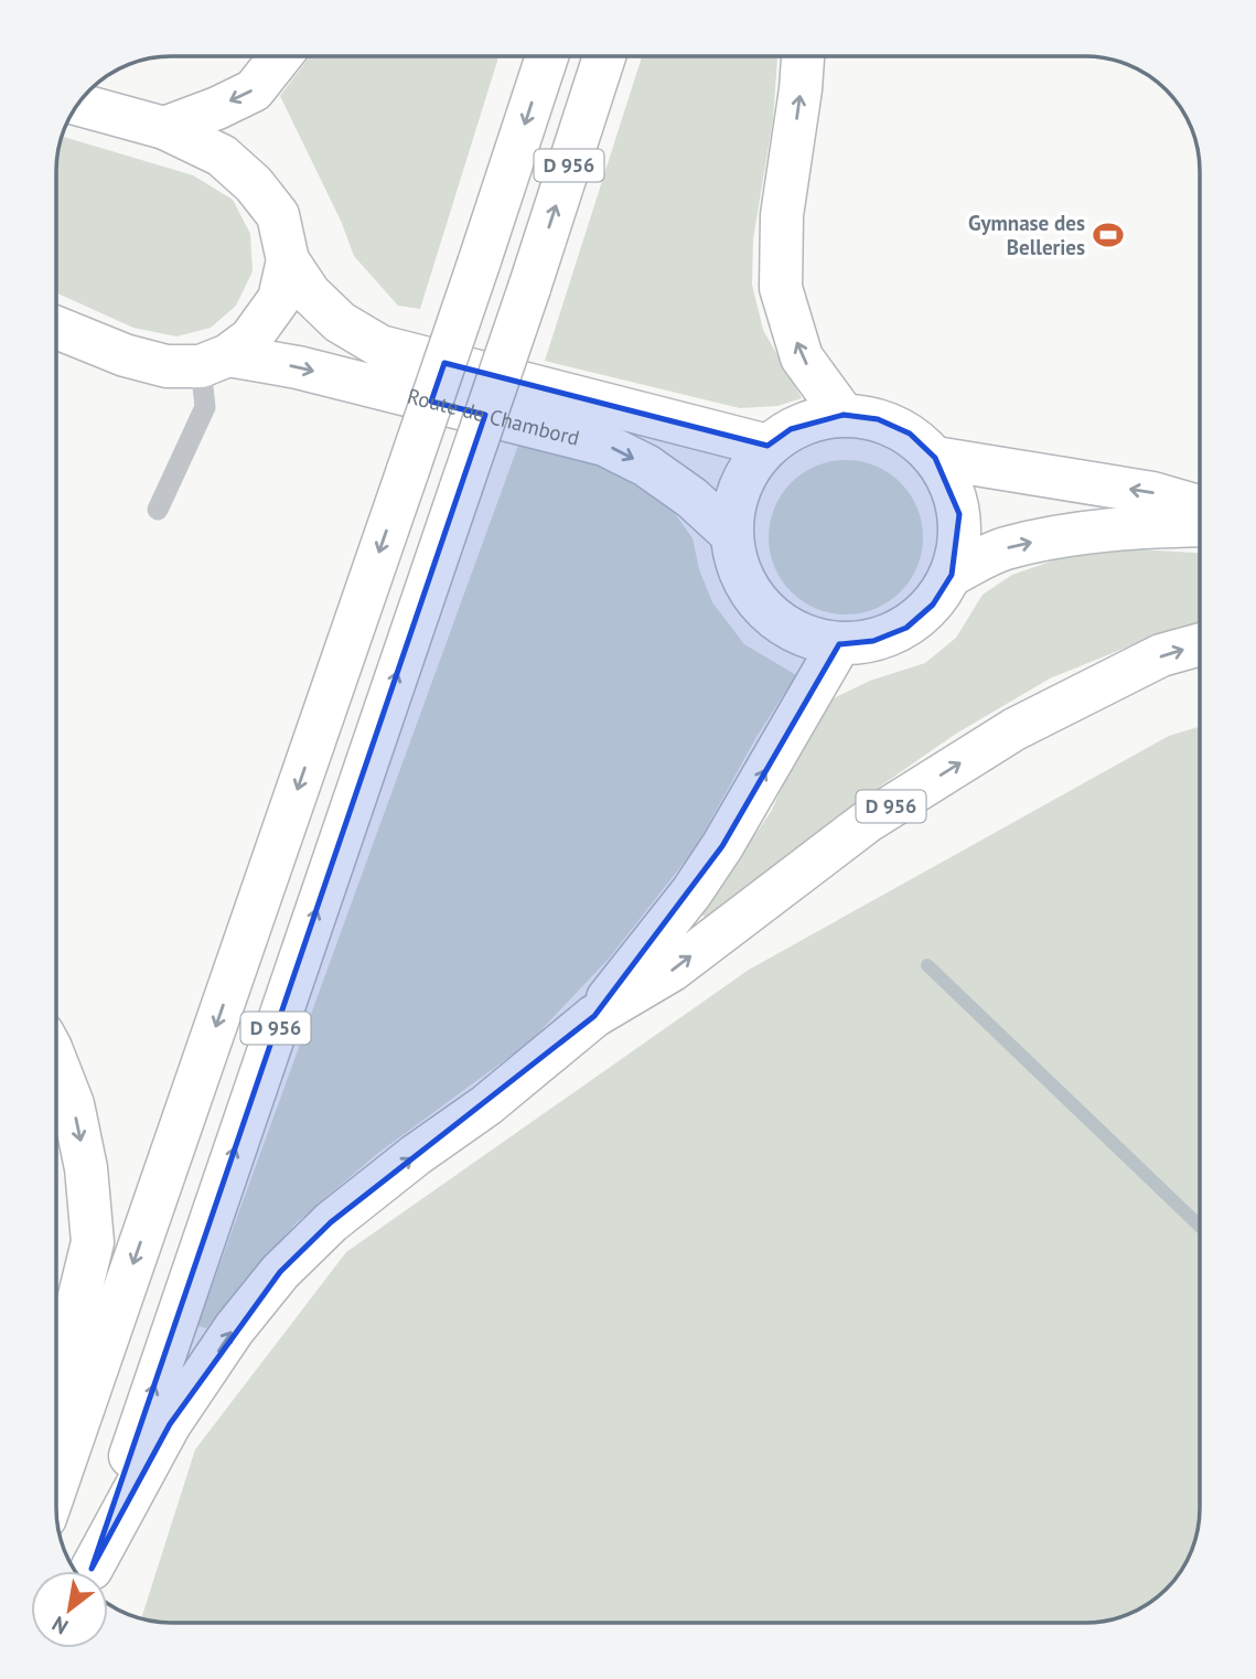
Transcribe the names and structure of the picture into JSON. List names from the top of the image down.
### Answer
{
  "streets": {
    "main road": ["D 956", "Route de Chambord"]
  },
  "crossings": [
    ["D 956", "Route de Chambord"]
  ],
  "places": {
    "sports": ["Gymnase des Belleries"]
  },
  "north": "bottom left"
}
